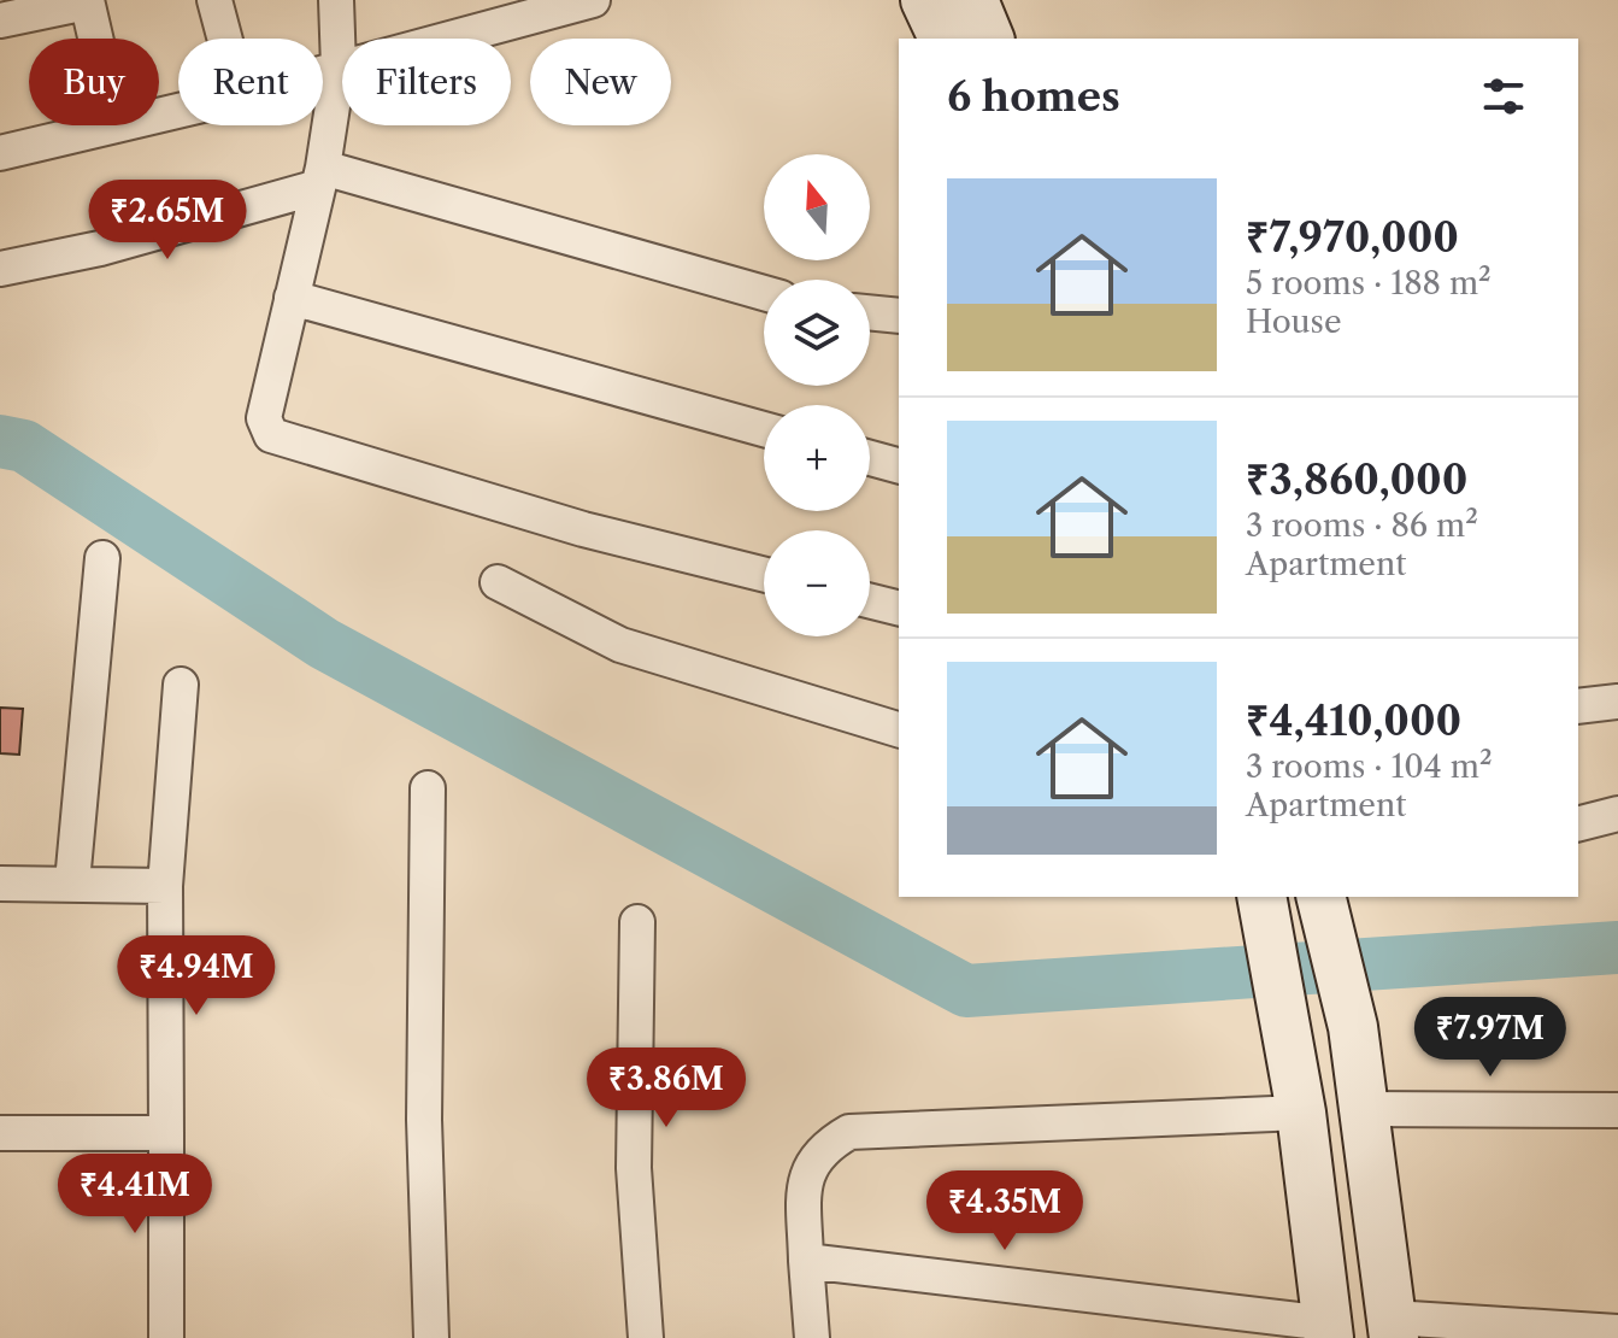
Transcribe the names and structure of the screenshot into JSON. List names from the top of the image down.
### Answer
{
  "north": "top",
  "page": {
    "chip": [
      "Buy",
      "Rent",
      "Filters",
      "New"
    ],
    "heading": "6 homes",
    "map_buttons": ["+", "−"],
    "list": [
      {
        "name": "₹7,970,000",
        "note": "5 rooms · 188 m² · House"
      },
      {
        "name": "₹3,860,000",
        "note": "3 rooms · 86 m² · Apartment"
      },
      {
        "name": "₹4,410,000",
        "note": "3 rooms · 104 m² · Apartment"
      }
    ],
    "price": [
      "₹2.65M",
      "₹4.94M",
      "₹7.97M",
      "₹3.86M",
      "₹4.41M",
      "₹4.35M"
    ]
  }
}
